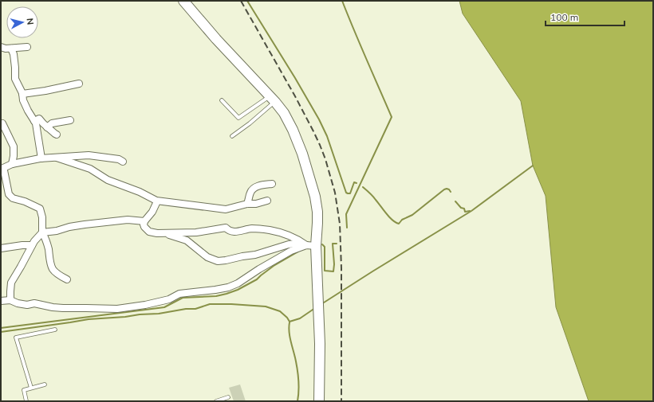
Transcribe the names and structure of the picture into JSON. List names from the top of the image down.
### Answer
{
  "scale_bar": "100 m",
  "north": "right"
}
